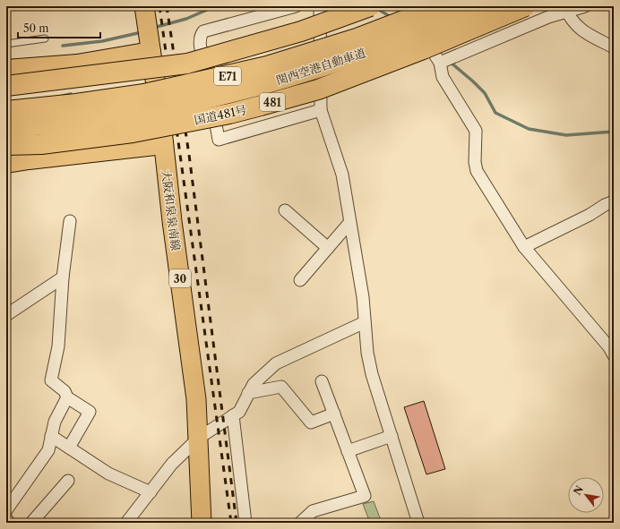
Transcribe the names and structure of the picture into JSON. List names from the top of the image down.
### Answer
{
  "streets": {
    "highway": [
      "関西空港自動車道",
      "E71",
      "481",
      "国道481号"
    ],
    "main road": ["大阪和泉泉南線", "30"]
  },
  "scale_bar": "50 m",
  "north": "top left"
}
